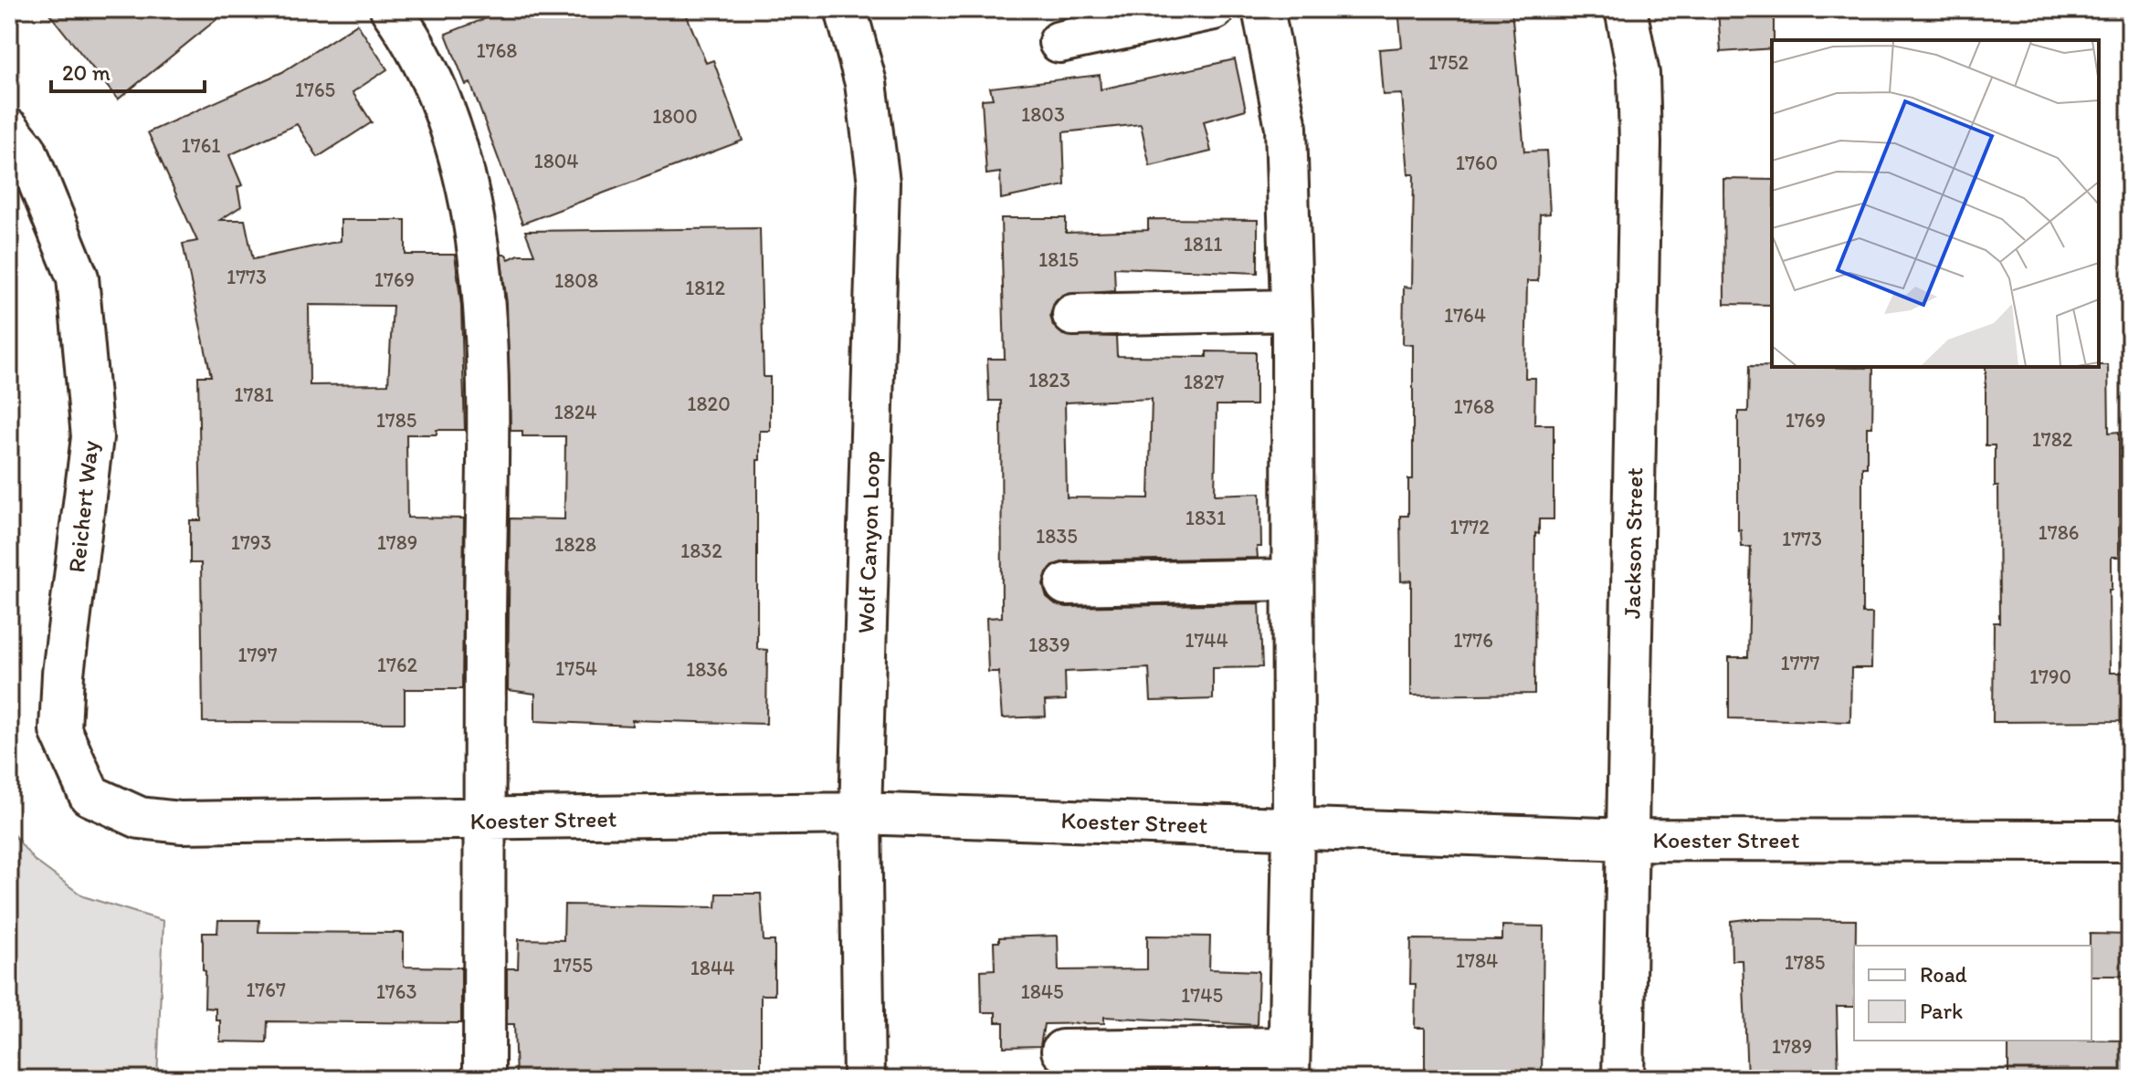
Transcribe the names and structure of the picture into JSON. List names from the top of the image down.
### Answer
{
  "streets": {
    "street": [
      "Reichert Way",
      "Wolf Canyon Loop",
      "Jackson Street",
      "Koester Street"
    ]
  },
  "crossings": [
    ["Reichert Way", "Koester Street"],
    ["Wolf Canyon Loop", "Koester Street"],
    ["Jackson Street", "Koester Street"]
  ],
  "house_numbers": [
    "1768",
    "1752",
    "1765",
    "1803",
    "1800",
    "1761",
    "1804",
    "1760",
    "1811",
    "1815",
    "1773",
    "1769",
    "1808",
    "1812",
    "1764",
    "1823",
    "1827",
    "1781",
    "1820",
    "1768",
    "1824",
    "1785",
    "1769",
    "1782",
    "1831",
    "1772",
    "1786",
    "1835",
    "1773",
    "1793",
    "1789",
    "1828",
    "1832",
    "1744",
    "1776",
    "1839",
    "1797",
    "1777",
    "1762",
    "1754",
    "1836",
    "1790",
    "1784",
    "1785",
    "1755",
    "1844",
    "1767",
    "1763",
    "1845",
    "1745",
    "1789"
  ],
  "legend": ["Road", "Park"],
  "scale_bar": "20 m"
}
